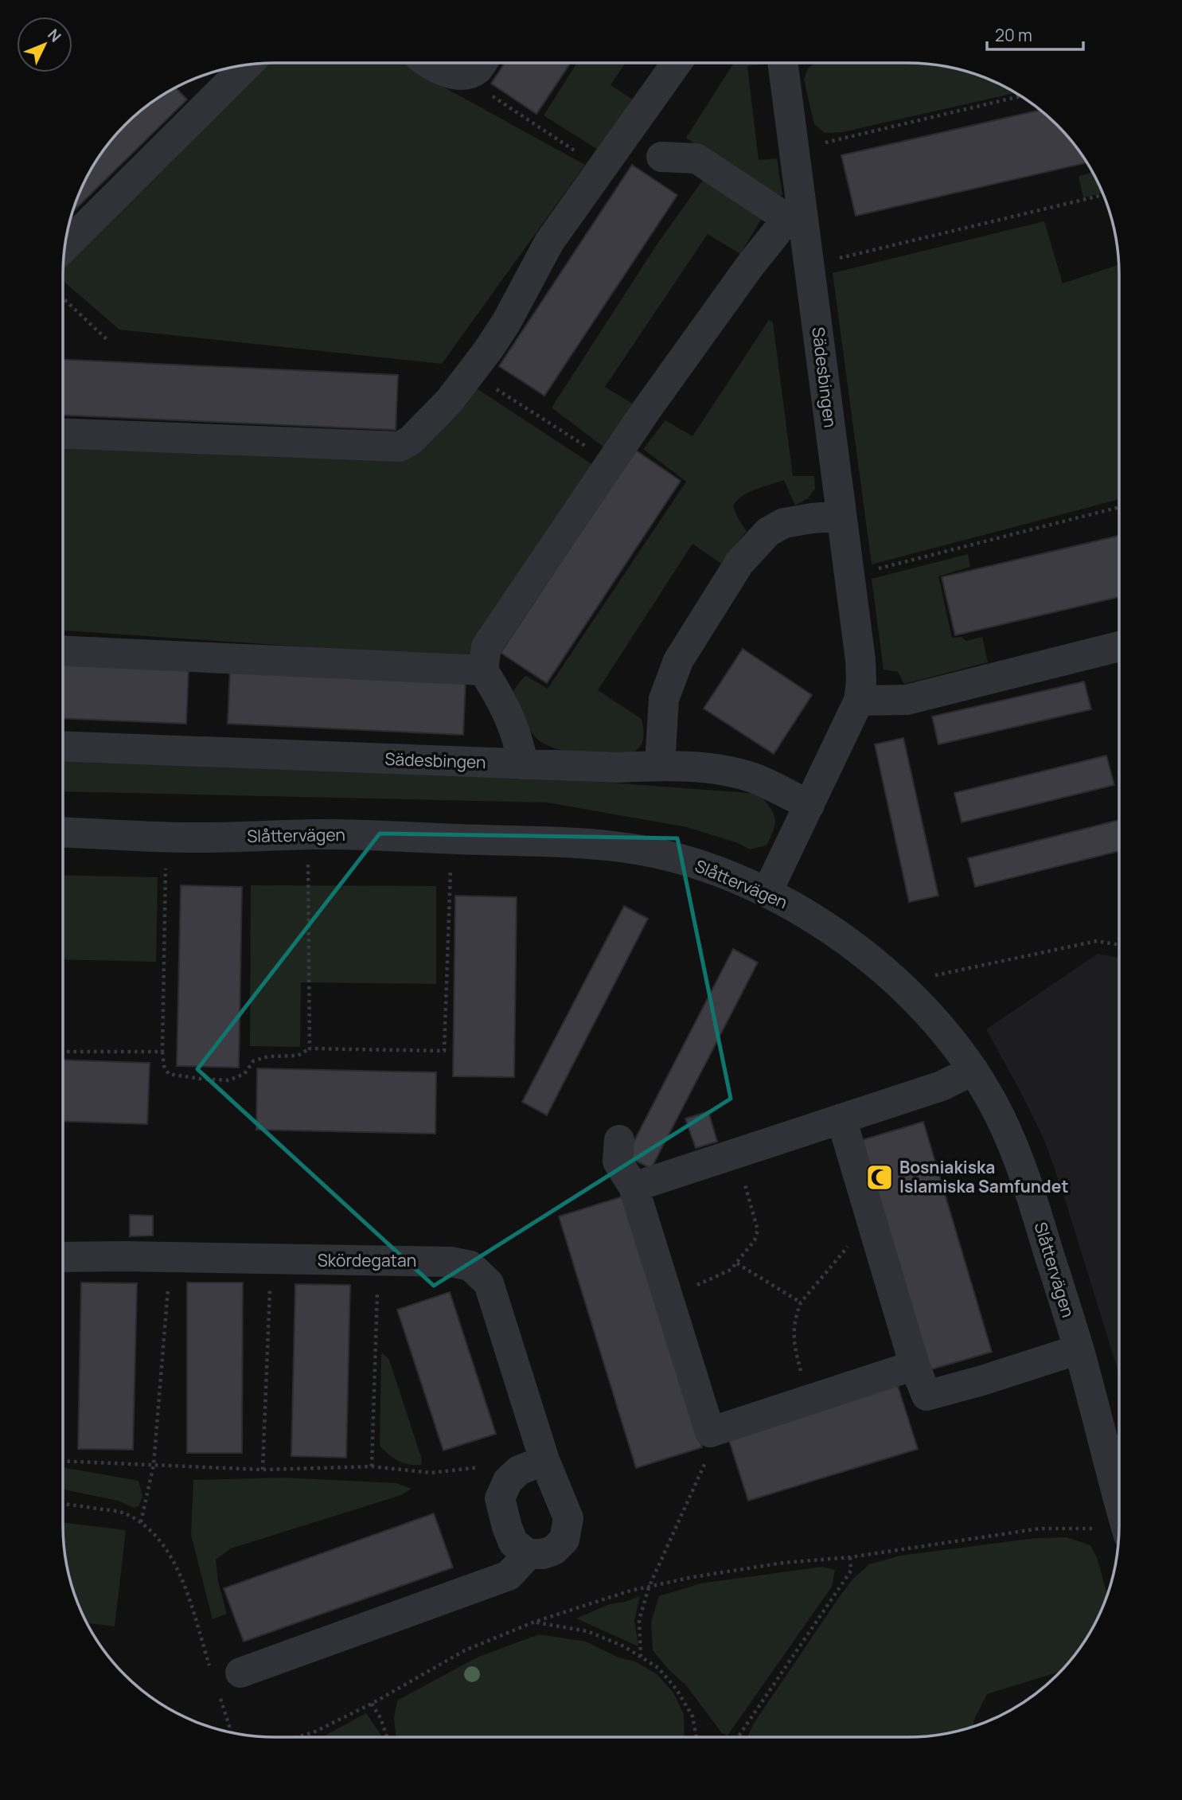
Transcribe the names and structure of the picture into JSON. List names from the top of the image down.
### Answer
{
  "streets": {
    "street": ["Sädesbingen", "Slåttervägen", "Skördegatan"]
  },
  "crossings": [
    ["Sädesbingen", "Slåttervägen"]
  ],
  "places": {
    "mosque": ["Bosniakiska Islamiska Samfundet"]
  },
  "scale_bar": "20 m",
  "north": "top right"
}
